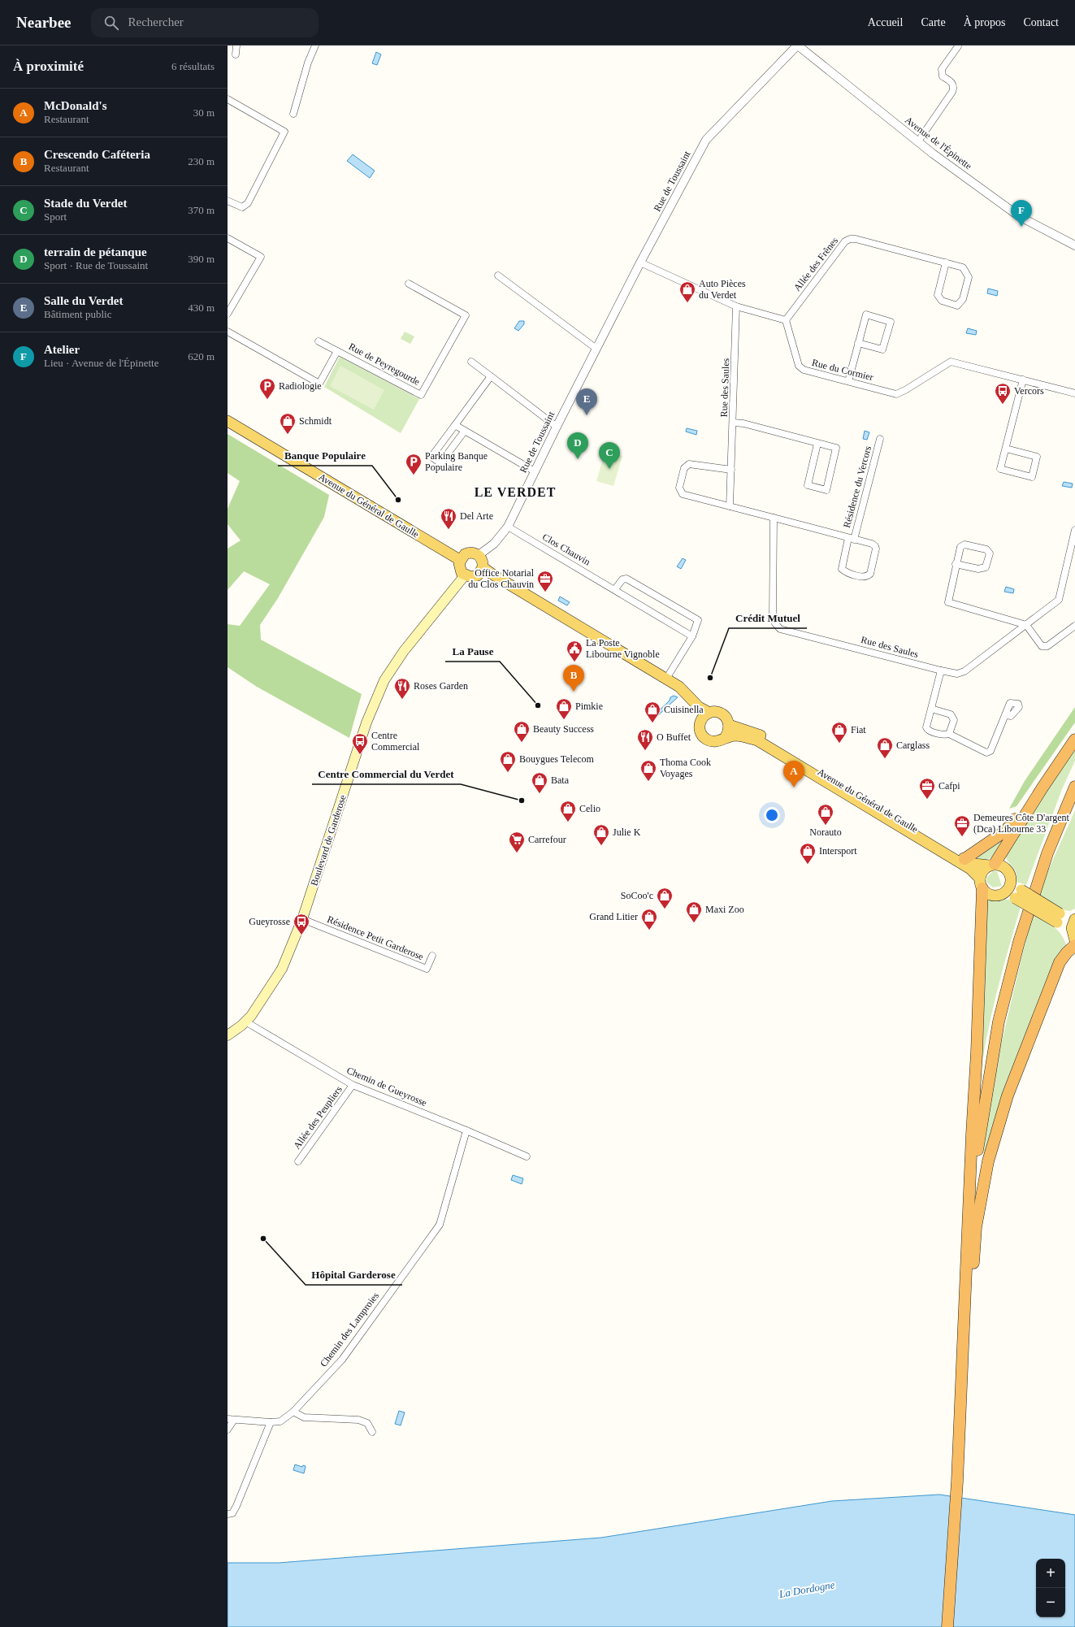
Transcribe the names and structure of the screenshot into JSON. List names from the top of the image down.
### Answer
{
  "streets": {
    "main road": ["Avenue du Général de Gaulle", "Boulevard de Garderose"],
    "street": [
      "Avenue de l'Épinette",
      "Rue de Toussaint",
      "Allée des Frênes",
      "Rue de Peyregourde",
      "Rue du Cormier",
      "Rue des Saules",
      "Résidence du Vercors",
      "Clos Chauvin",
      "Résidence Petit Garderose",
      "Chemin de Gueyrosse",
      "Allée des Peupliers",
      "Chemin des Lamproies"
    ]
  },
  "crossings": [
    ["Avenue de l'Épinette", "Rue de Toussaint"],
    ["Rue de Toussaint", "Avenue du Général de Gaulle"],
    ["Rue de Toussaint", "Clos Chauvin"],
    ["Rue de Toussaint", "Boulevard de Garderose"],
    ["Allée des Frênes", "Rue du Cormier"],
    ["Avenue du Général de Gaulle", "Boulevard de Garderose"],
    ["Boulevard de Garderose", "Résidence Petit Garderose"],
    ["Boulevard de Garderose", "Chemin de Gueyrosse"],
    ["Chemin de Gueyrosse", "Allée des Peupliers"],
    ["Chemin de Gueyrosse", "Chemin des Lamproies"]
  ],
  "districts": ["LE VERDET"],
  "water": ["La Dordogne"],
  "places": {
    "shop": [
      "Auto Pièces du Verdet",
      "Schmidt",
      "Pimkie",
      "Cuisinella",
      "Beauty Success",
      "Fiat",
      "Carglass",
      "Bouygues Telecom",
      "Thoma Cook Voyages",
      "Bata",
      "Celio",
      "Norauto",
      "Julie K",
      "Intersport",
      "SoCoo'c",
      "Maxi Zoo",
      "Grand Litier"
    ],
    "parking": ["Radiologie", "Parking Banque Populaire"],
    "bus stop": ["Vercors", "Centre Commercial", "Gueyrosse"],
    "other": [
      "Banque Populaire",
      "Crédit Mutuel",
      "La Pause",
      "Centre Commercial du Verdet",
      "Hôpital Garderose"
    ],
    "restaurant": ["Del Arte", "Roses Garden", "O Buffet"],
    "office": ["Office Notarial du Clos Chauvin", "Cafpi", "Demeures Côte D'argent (Dca) Libourne 33"],
    "public building": ["La Poste Libourne Vignoble"],
    "supermarket": ["Carrefour"]
  },
  "page": {
    "header": "Nearbee",
    "search": "Rechercher",
    "nav": [
      "Accueil",
      "Carte",
      "À propos",
      "Contact"
    ],
    "heading": ["À proximité", "6 résultats"],
    "list": [
      {
        "mark": "A",
        "name": "McDonald's",
        "note": "Restaurant",
        "value": "30 m"
      },
      {
        "mark": "B",
        "name": "Crescendo Caféteria",
        "note": "Restaurant",
        "value": "230 m"
      },
      {
        "mark": "C",
        "name": "Stade du Verdet",
        "note": "Sport",
        "value": "370 m"
      },
      {
        "mark": "D",
        "name": "terrain de pétanque",
        "note": "Sport · Rue de Toussaint",
        "value": "390 m"
      },
      {
        "mark": "E",
        "name": "Salle du Verdet",
        "note": "Bâtiment public",
        "value": "430 m"
      },
      {
        "mark": "F",
        "name": "Atelier",
        "note": "Lieu · Avenue de l'Épinette",
        "value": "620 m"
      }
    ],
    "pins": [
      "F",
      "E",
      "D",
      "C",
      "B",
      "A"
    ],
    "map_buttons": ["+", "−"]
  }
}
